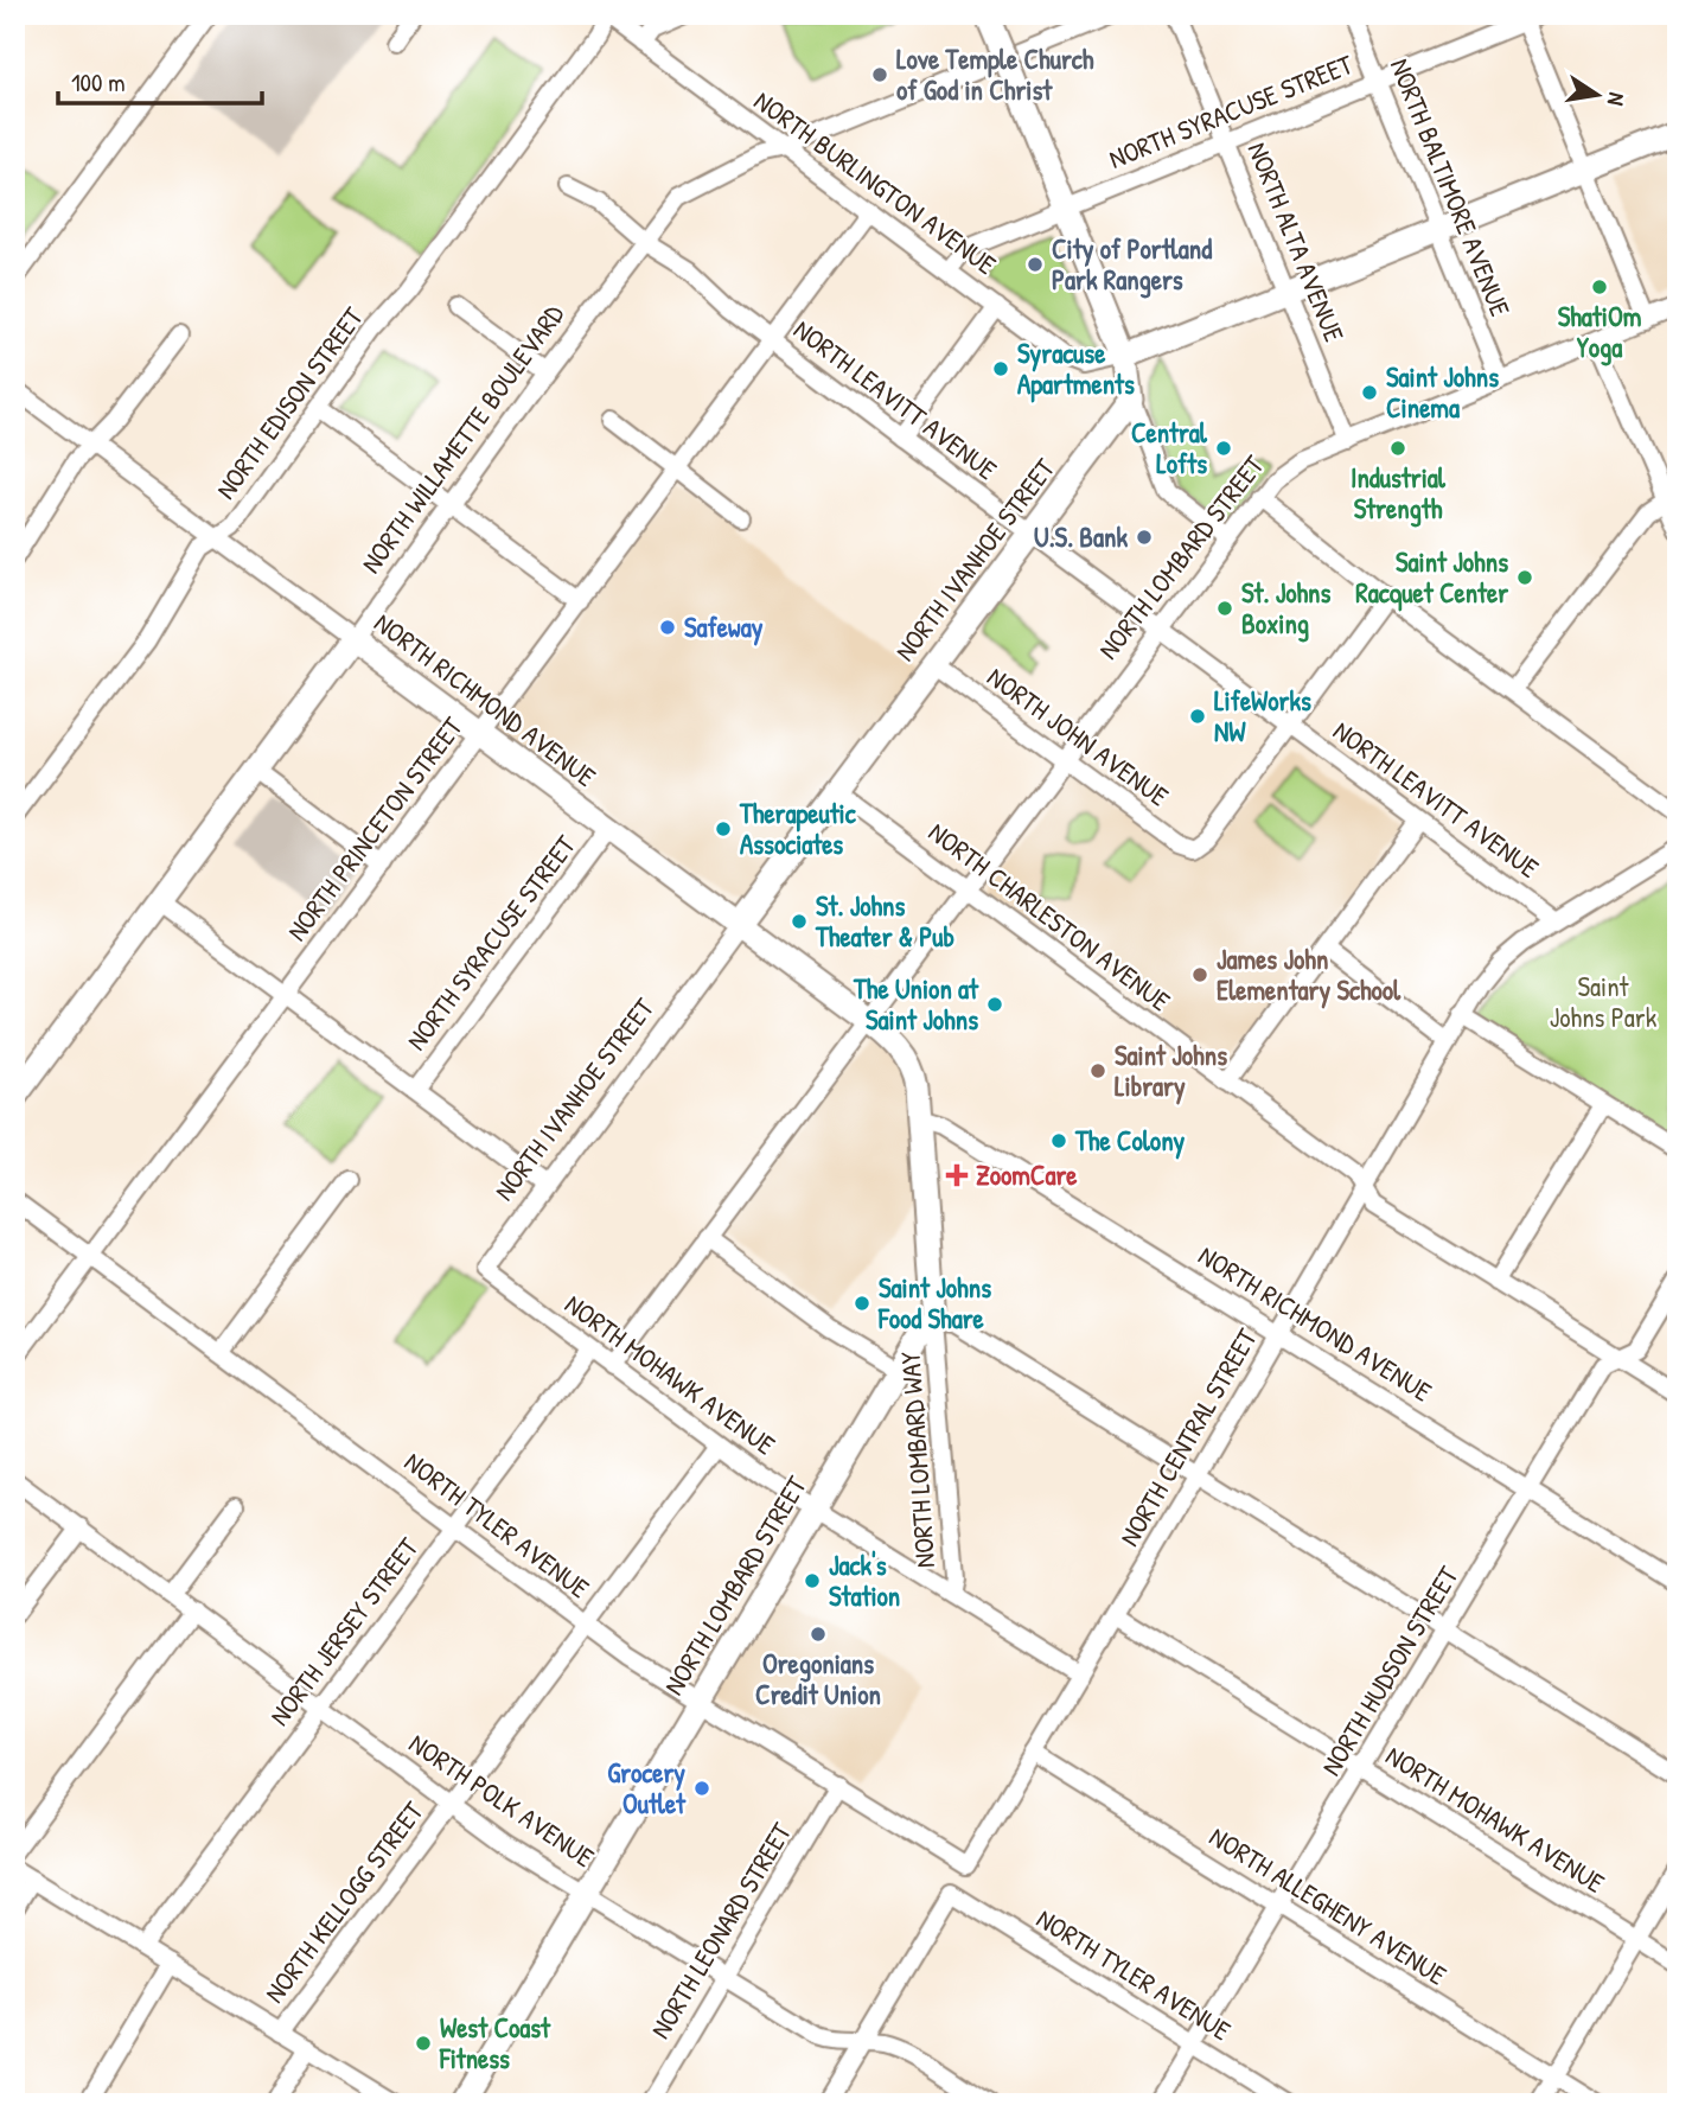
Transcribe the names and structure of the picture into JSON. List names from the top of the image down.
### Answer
{
  "streets": {
    "main road": [
      "NORTH WILLAMETTE BOULEVARD",
      "NORTH LOMBARD STREET",
      "NORTH IVANHOE STREET",
      "NORTH RICHMOND AVENUE"
    ],
    "street": [
      "NORTH SYRACUSE STREET",
      "NORTH BURLINGTON AVENUE",
      "NORTH BALTIMORE AVENUE",
      "NORTH ALTA AVENUE",
      "NORTH LEAVITT AVENUE",
      "NORTH EDISON STREET",
      "NORTH JOHN AVENUE",
      "NORTH PRINCETON STREET",
      "NORTH CHARLESTON AVENUE",
      "NORTH MOHAWK AVENUE",
      "NORTH CENTRAL STREET",
      "NORTH LOMBARD WAY",
      "NORTH TYLER AVENUE",
      "NORTH JERSEY STREET",
      "NORTH HUDSON STREET",
      "NORTH POLK AVENUE",
      "NORTH KELLOGG STREET",
      "NORTH ALLEGHENY AVENUE",
      "NORTH LEONARD STREET"
    ]
  },
  "crossings": [
    ["NORTH SYRACUSE STREET", "NORTH BURLINGTON AVENUE"],
    ["NORTH SYRACUSE STREET", "NORTH BALTIMORE AVENUE"],
    ["NORTH SYRACUSE STREET", "NORTH ALTA AVENUE"],
    ["NORTH SYRACUSE STREET", "NORTH RICHMOND AVENUE"],
    ["NORTH BURLINGTON AVENUE", "NORTH EDISON STREET"],
    ["NORTH BURLINGTON AVENUE", "NORTH WILLAMETTE BOULEVARD"],
    ["NORTH BURLINGTON AVENUE", "NORTH PRINCETON STREET"],
    ["NORTH BALTIMORE AVENUE", "NORTH LOMBARD STREET"],
    ["NORTH ALTA AVENUE", "NORTH LOMBARD STREET"],
    ["NORTH LEAVITT AVENUE", "NORTH WILLAMETTE BOULEVARD"],
    ["NORTH LEAVITT AVENUE", "NORTH LOMBARD STREET"],
    ["NORTH LEAVITT AVENUE", "NORTH IVANHOE STREET"],
    ["NORTH LEAVITT AVENUE", "NORTH JOHN AVENUE"],
    ["NORTH LEAVITT AVENUE", "NORTH PRINCETON STREET"],
    ["NORTH LEAVITT AVENUE", "NORTH CENTRAL STREET"],
    ["NORTH EDISON STREET", "NORTH RICHMOND AVENUE"],
    ["NORTH WILLAMETTE BOULEVARD", "NORTH RICHMOND AVENUE"],
    ["NORTH LOMBARD STREET", "NORTH RICHMOND AVENUE"],
    ["NORTH LOMBARD STREET", "NORTH JOHN AVENUE"],
    ["NORTH LOMBARD STREET", "NORTH CHARLESTON AVENUE"],
    ["NORTH LOMBARD STREET", "NORTH MOHAWK AVENUE"],
    ["NORTH LOMBARD STREET", "NORTH LOMBARD WAY"],
    ["NORTH LOMBARD STREET", "NORTH TYLER AVENUE"],
    ["NORTH LOMBARD STREET", "NORTH POLK AVENUE"],
    ["NORTH IVANHOE STREET", "NORTH RICHMOND AVENUE"],
    ["NORTH IVANHOE STREET", "NORTH JOHN AVENUE"],
    ["NORTH IVANHOE STREET", "NORTH CHARLESTON AVENUE"],
    ["NORTH IVANHOE STREET", "NORTH MOHAWK AVENUE"],
    ["NORTH RICHMOND AVENUE", "NORTH PRINCETON STREET"],
    ["NORTH RICHMOND AVENUE", "NORTH CENTRAL STREET"],
    ["NORTH RICHMOND AVENUE", "NORTH HUDSON STREET"],
    ["NORTH PRINCETON STREET", "NORTH TYLER AVENUE"],
    ["NORTH CHARLESTON AVENUE", "NORTH CENTRAL STREET"],
    ["NORTH CHARLESTON AVENUE", "NORTH HUDSON STREET"],
    ["NORTH MOHAWK AVENUE", "NORTH CENTRAL STREET"],
    ["NORTH MOHAWK AVENUE", "NORTH LOMBARD WAY"],
    ["NORTH MOHAWK AVENUE", "NORTH JERSEY STREET"],
    ["NORTH MOHAWK AVENUE", "NORTH HUDSON STREET"],
    ["NORTH MOHAWK AVENUE", "NORTH KELLOGG STREET"],
    ["NORTH CENTRAL STREET", "NORTH TYLER AVENUE"],
    ["NORTH CENTRAL STREET", "NORTH ALLEGHENY AVENUE"],
    ["NORTH TYLER AVENUE", "NORTH JERSEY STREET"],
    ["NORTH TYLER AVENUE", "NORTH HUDSON STREET"],
    ["NORTH TYLER AVENUE", "NORTH POLK AVENUE"],
    ["NORTH TYLER AVENUE", "NORTH KELLOGG STREET"],
    ["NORTH TYLER AVENUE", "NORTH LEONARD STREET"],
    ["NORTH JERSEY STREET", "NORTH POLK AVENUE"],
    ["NORTH HUDSON STREET", "NORTH ALLEGHENY AVENUE"],
    ["NORTH POLK AVENUE", "NORTH KELLOGG STREET"],
    ["NORTH POLK AVENUE", "NORTH LEONARD STREET"]
  ],
  "parks": ["Saint Johns Park"],
  "places": {
    "other": [
      "Love Temple Church of God in Christ",
      "City of Portland Park Rangers",
      "ShatiOm Yoga",
      "Syracuse Apartments",
      "Saint Johns Cinema",
      "Central Lofts",
      "Industrial Strength",
      "U.S. Bank",
      "Saint Johns Racquet Center",
      "St. Johns Boxing",
      "Safeway",
      "LifeWorks NW",
      "Therapeutic Associates",
      "St. Johns Theater & Pub",
      "James John Elementary School",
      "The Union at Saint Johns",
      "Saint Johns Library",
      "The Colony",
      "Saint Johns Food Share",
      "Jack's Station",
      "Oregonians Credit Union",
      "Grocery Outlet",
      "West Coast Fitness"
    ],
    "health": ["ZoomCare"]
  },
  "scale_bar": "100 m",
  "north": "right"
}
